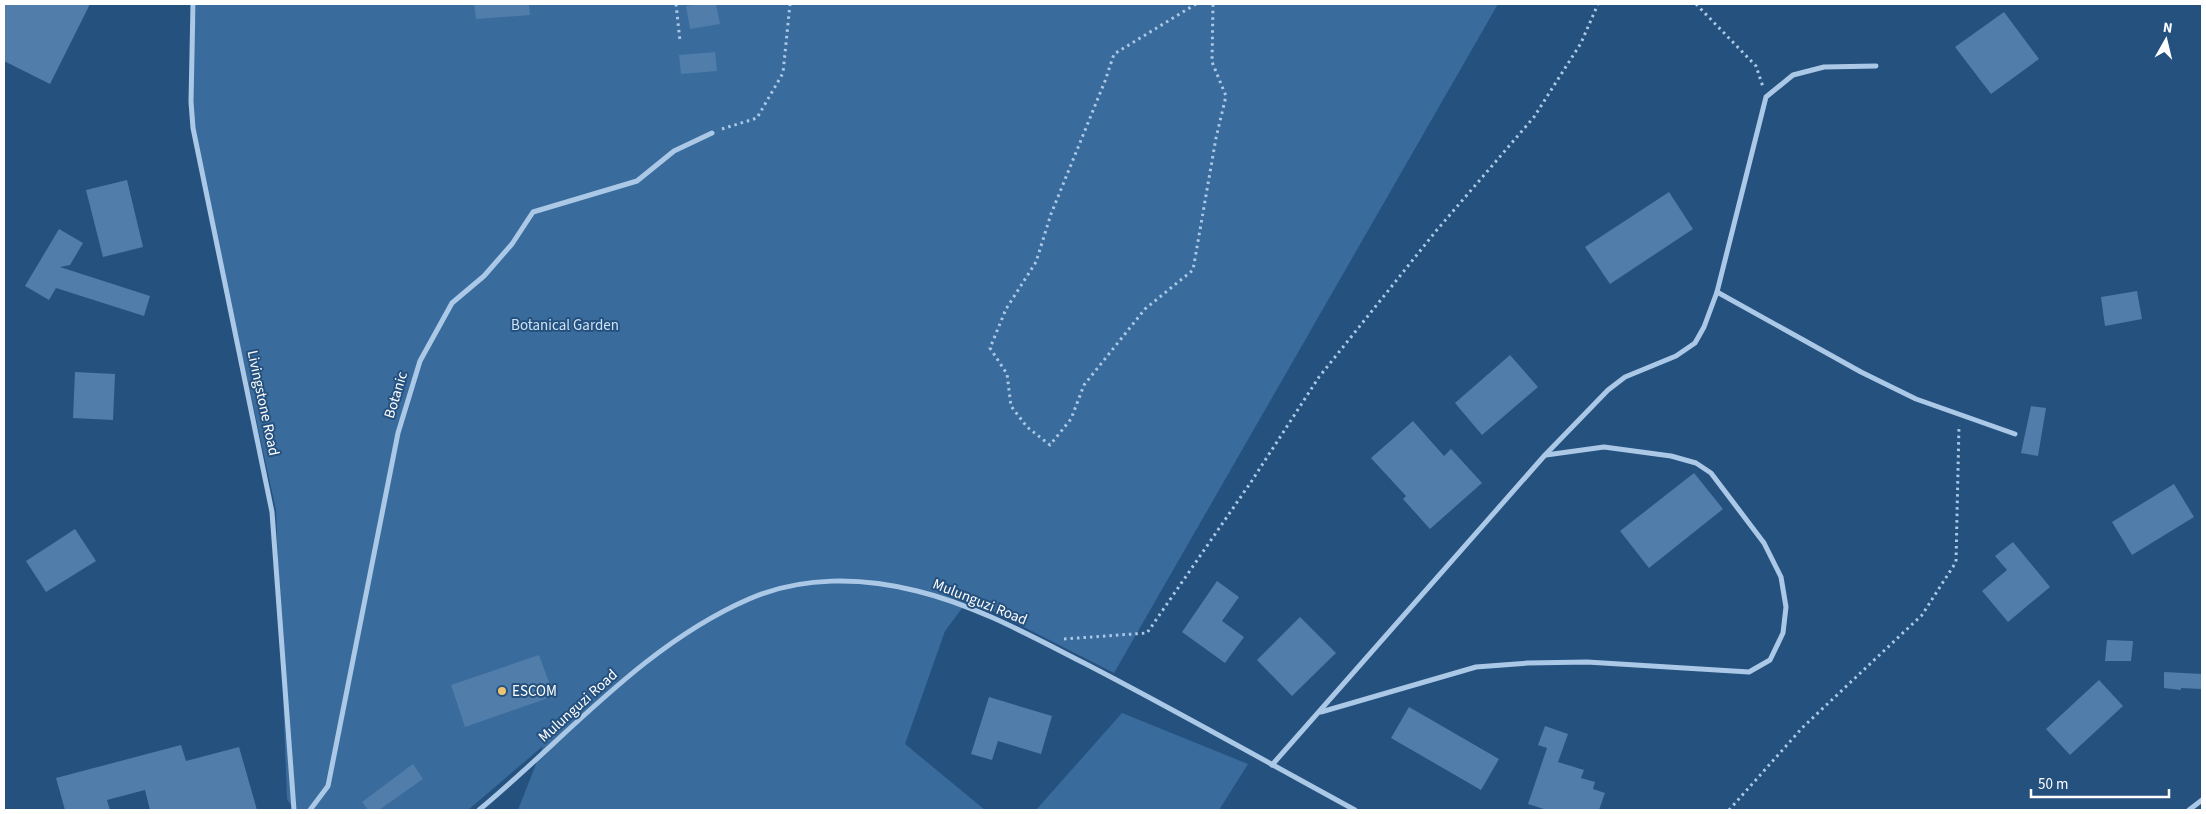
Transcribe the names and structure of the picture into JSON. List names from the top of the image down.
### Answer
{
  "streets": {
    "street": ["Botanic", "Livingstone Road", "Mulunguzi Road"]
  },
  "parks": ["Botanical Garden"],
  "places": ["ESCOM"],
  "scale_bar": "50 m",
  "north": "top"
}
